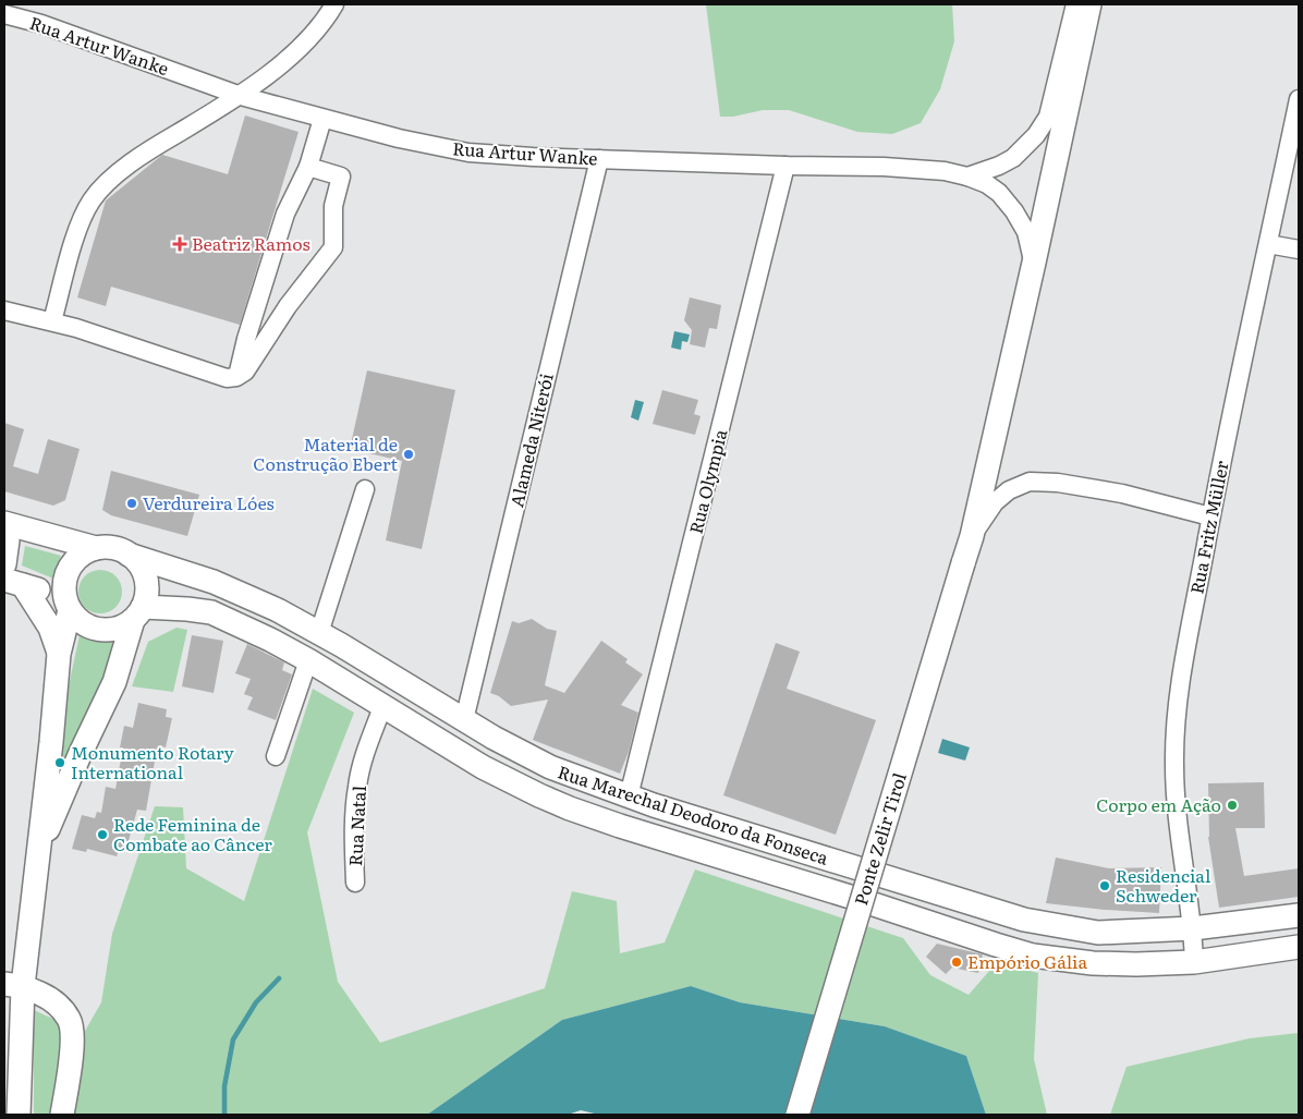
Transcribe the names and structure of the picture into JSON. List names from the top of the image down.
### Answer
{
  "streets": {
    "main road": ["Rua Marechal Deodoro da Fonseca", "Ponte Zelir Tirol"],
    "street": [
      "Rua Artur Wanke",
      "Alameda Niterói",
      "Rua Olympia",
      "Rua Fritz Müller",
      "Rua Natal"
    ]
  },
  "crossings": [
    ["Rua Artur Wanke", "Alameda Niterói"],
    ["Rua Artur Wanke", "Rua Olympia"],
    ["Rua Artur Wanke", "Ponte Zelir Tirol"],
    ["Alameda Niterói", "Rua Marechal Deodoro da Fonseca"],
    ["Rua Olympia", "Rua Marechal Deodoro da Fonseca"],
    ["Rua Fritz Müller", "Rua Marechal Deodoro da Fonseca"],
    ["Rua Marechal Deodoro da Fonseca", "Rua Natal"]
  ],
  "places": {
    "health": ["Beatriz Ramos"],
    "other": [
      "Material de Construção Ebert",
      "Verdureira Lóes",
      "Monumento Rotary International",
      "Corpo em Ação",
      "Rede Feminina de Combate ao Câncer",
      "Residencial Schweder",
      "Empório Gália"
    ]
  }
}
